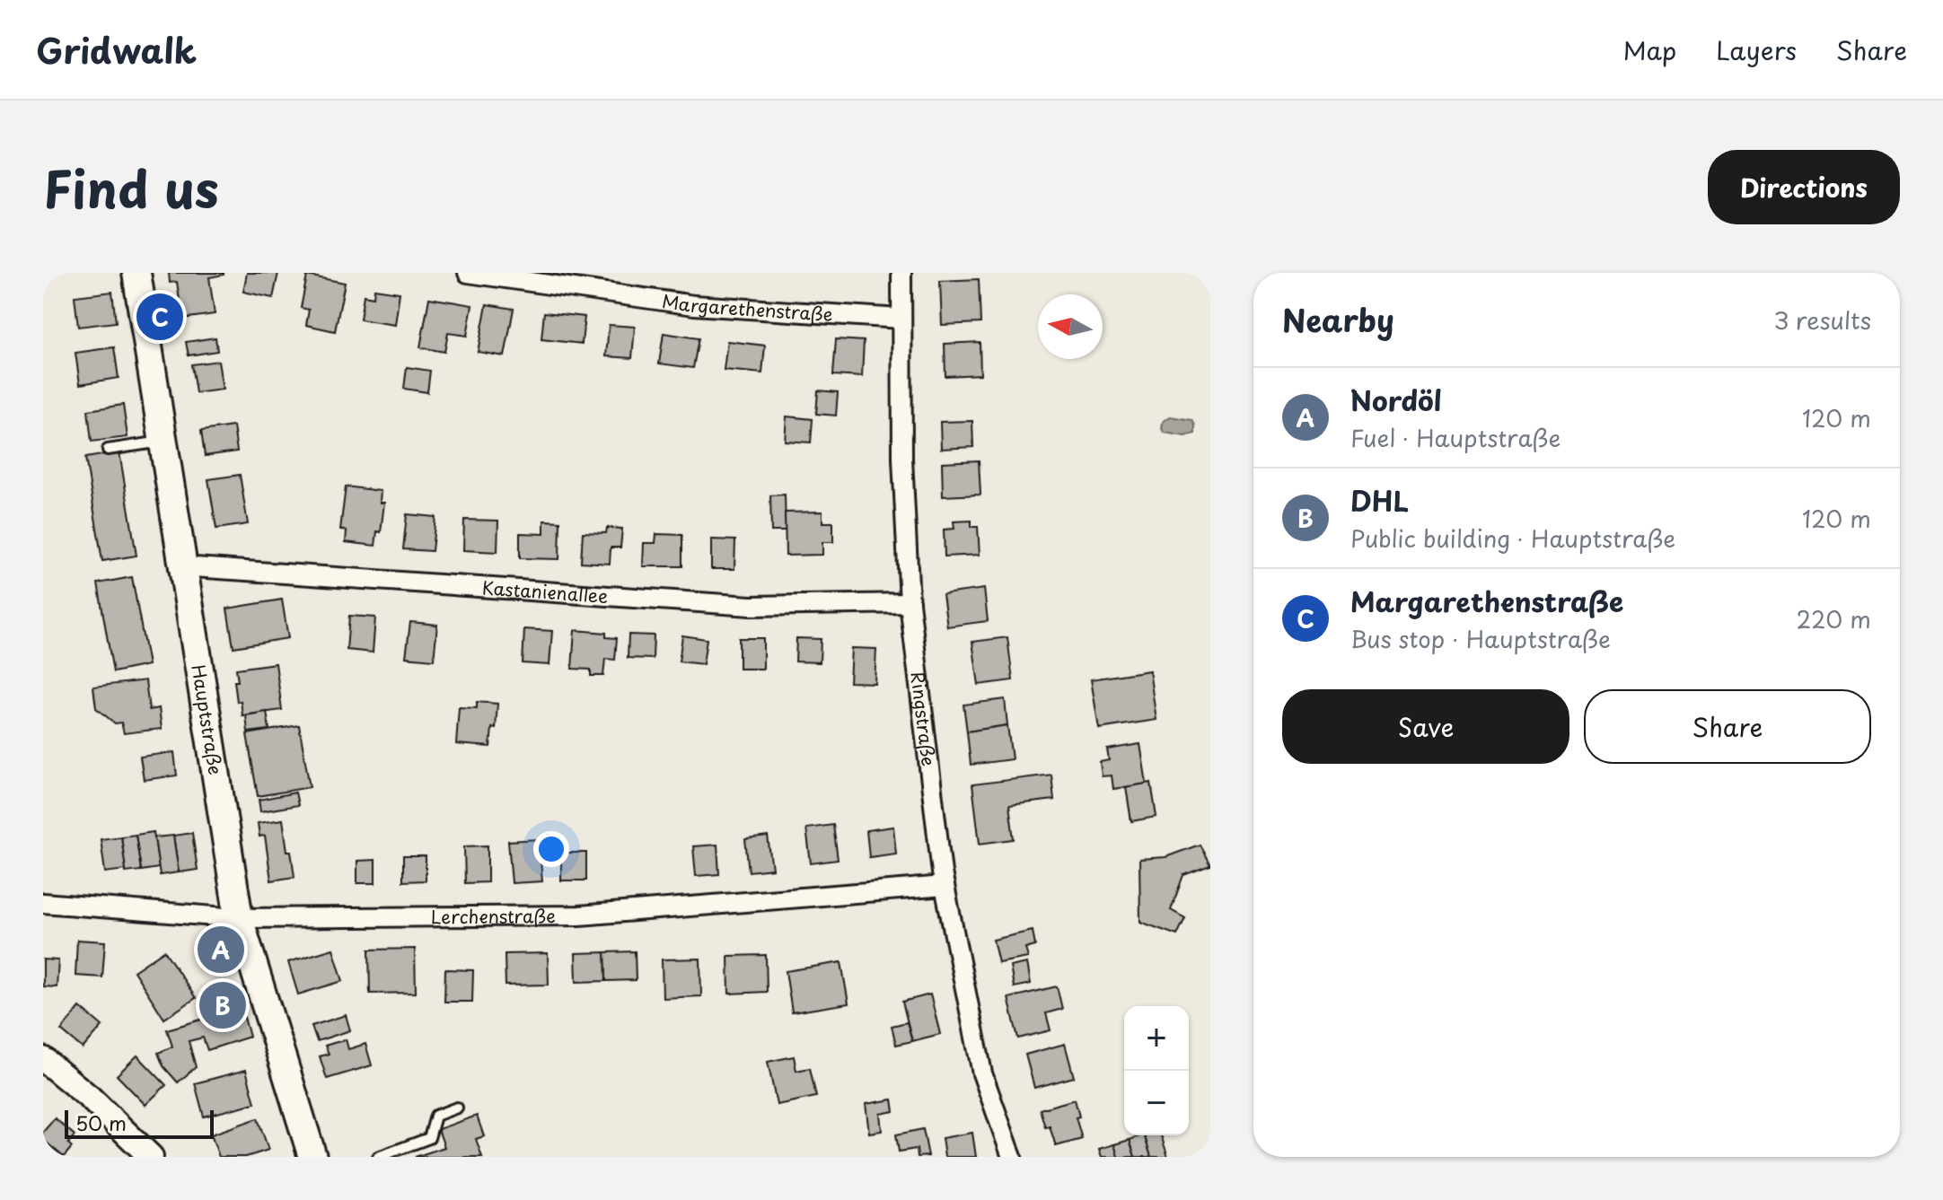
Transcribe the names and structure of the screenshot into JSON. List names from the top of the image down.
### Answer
{
  "streets": {
    "main road": ["Hauptstraße"],
    "street": [
      "Margarethenstraße",
      "Kastanienallee",
      "Ringstraße",
      "Lerchenstraße"
    ]
  },
  "crossings": [
    ["Margarethenstraße", "Ringstraße"],
    ["Kastanienallee", "Hauptstraße"],
    ["Kastanienallee", "Ringstraße"],
    ["Hauptstraße", "Lerchenstraße"],
    ["Ringstraße", "Lerchenstraße"]
  ],
  "scale_bar": "50 m",
  "north": "left",
  "page": {
    "header": "Gridwalk",
    "nav": ["Map", "Layers", "Share"],
    "title": "Find us",
    "buttons": [
      "Directions",
      ["Save", "Share"]
    ],
    "heading": ["Nearby", "3 results"],
    "pins": ["C", "A", "B"],
    "list": [
      {
        "mark": "A",
        "name": "Nordöl",
        "note": "Fuel · Hauptstraße",
        "value": "120 m"
      },
      {
        "mark": "B",
        "name": "DHL",
        "note": "Public building · Hauptstraße",
        "value": "120 m"
      },
      {
        "mark": "C",
        "name": "Margarethenstraße",
        "note": "Bus stop · Hauptstraße",
        "value": "220 m"
      }
    ],
    "map_buttons": ["+", "−"],
    "scale": "50 m"
  }
}
